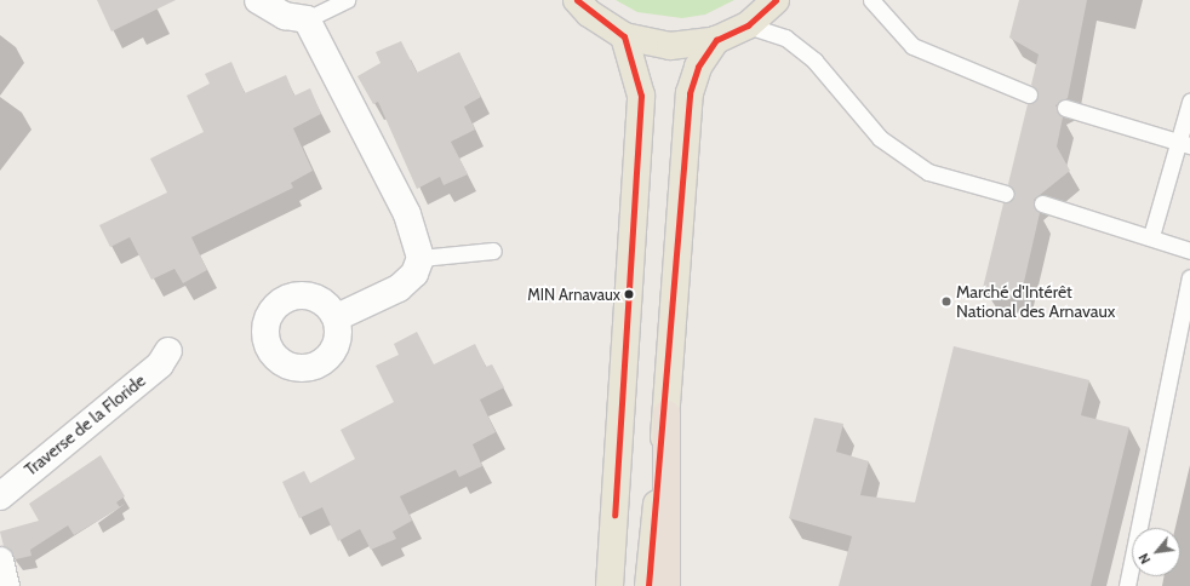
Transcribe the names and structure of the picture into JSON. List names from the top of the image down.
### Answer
{
  "streets": {
    "street": ["Traverse de la Floride"]
  },
  "places": ["MIN Arnavaux", "Marché d'Intérêt National des Arnavaux"],
  "north": "bottom left"
}
